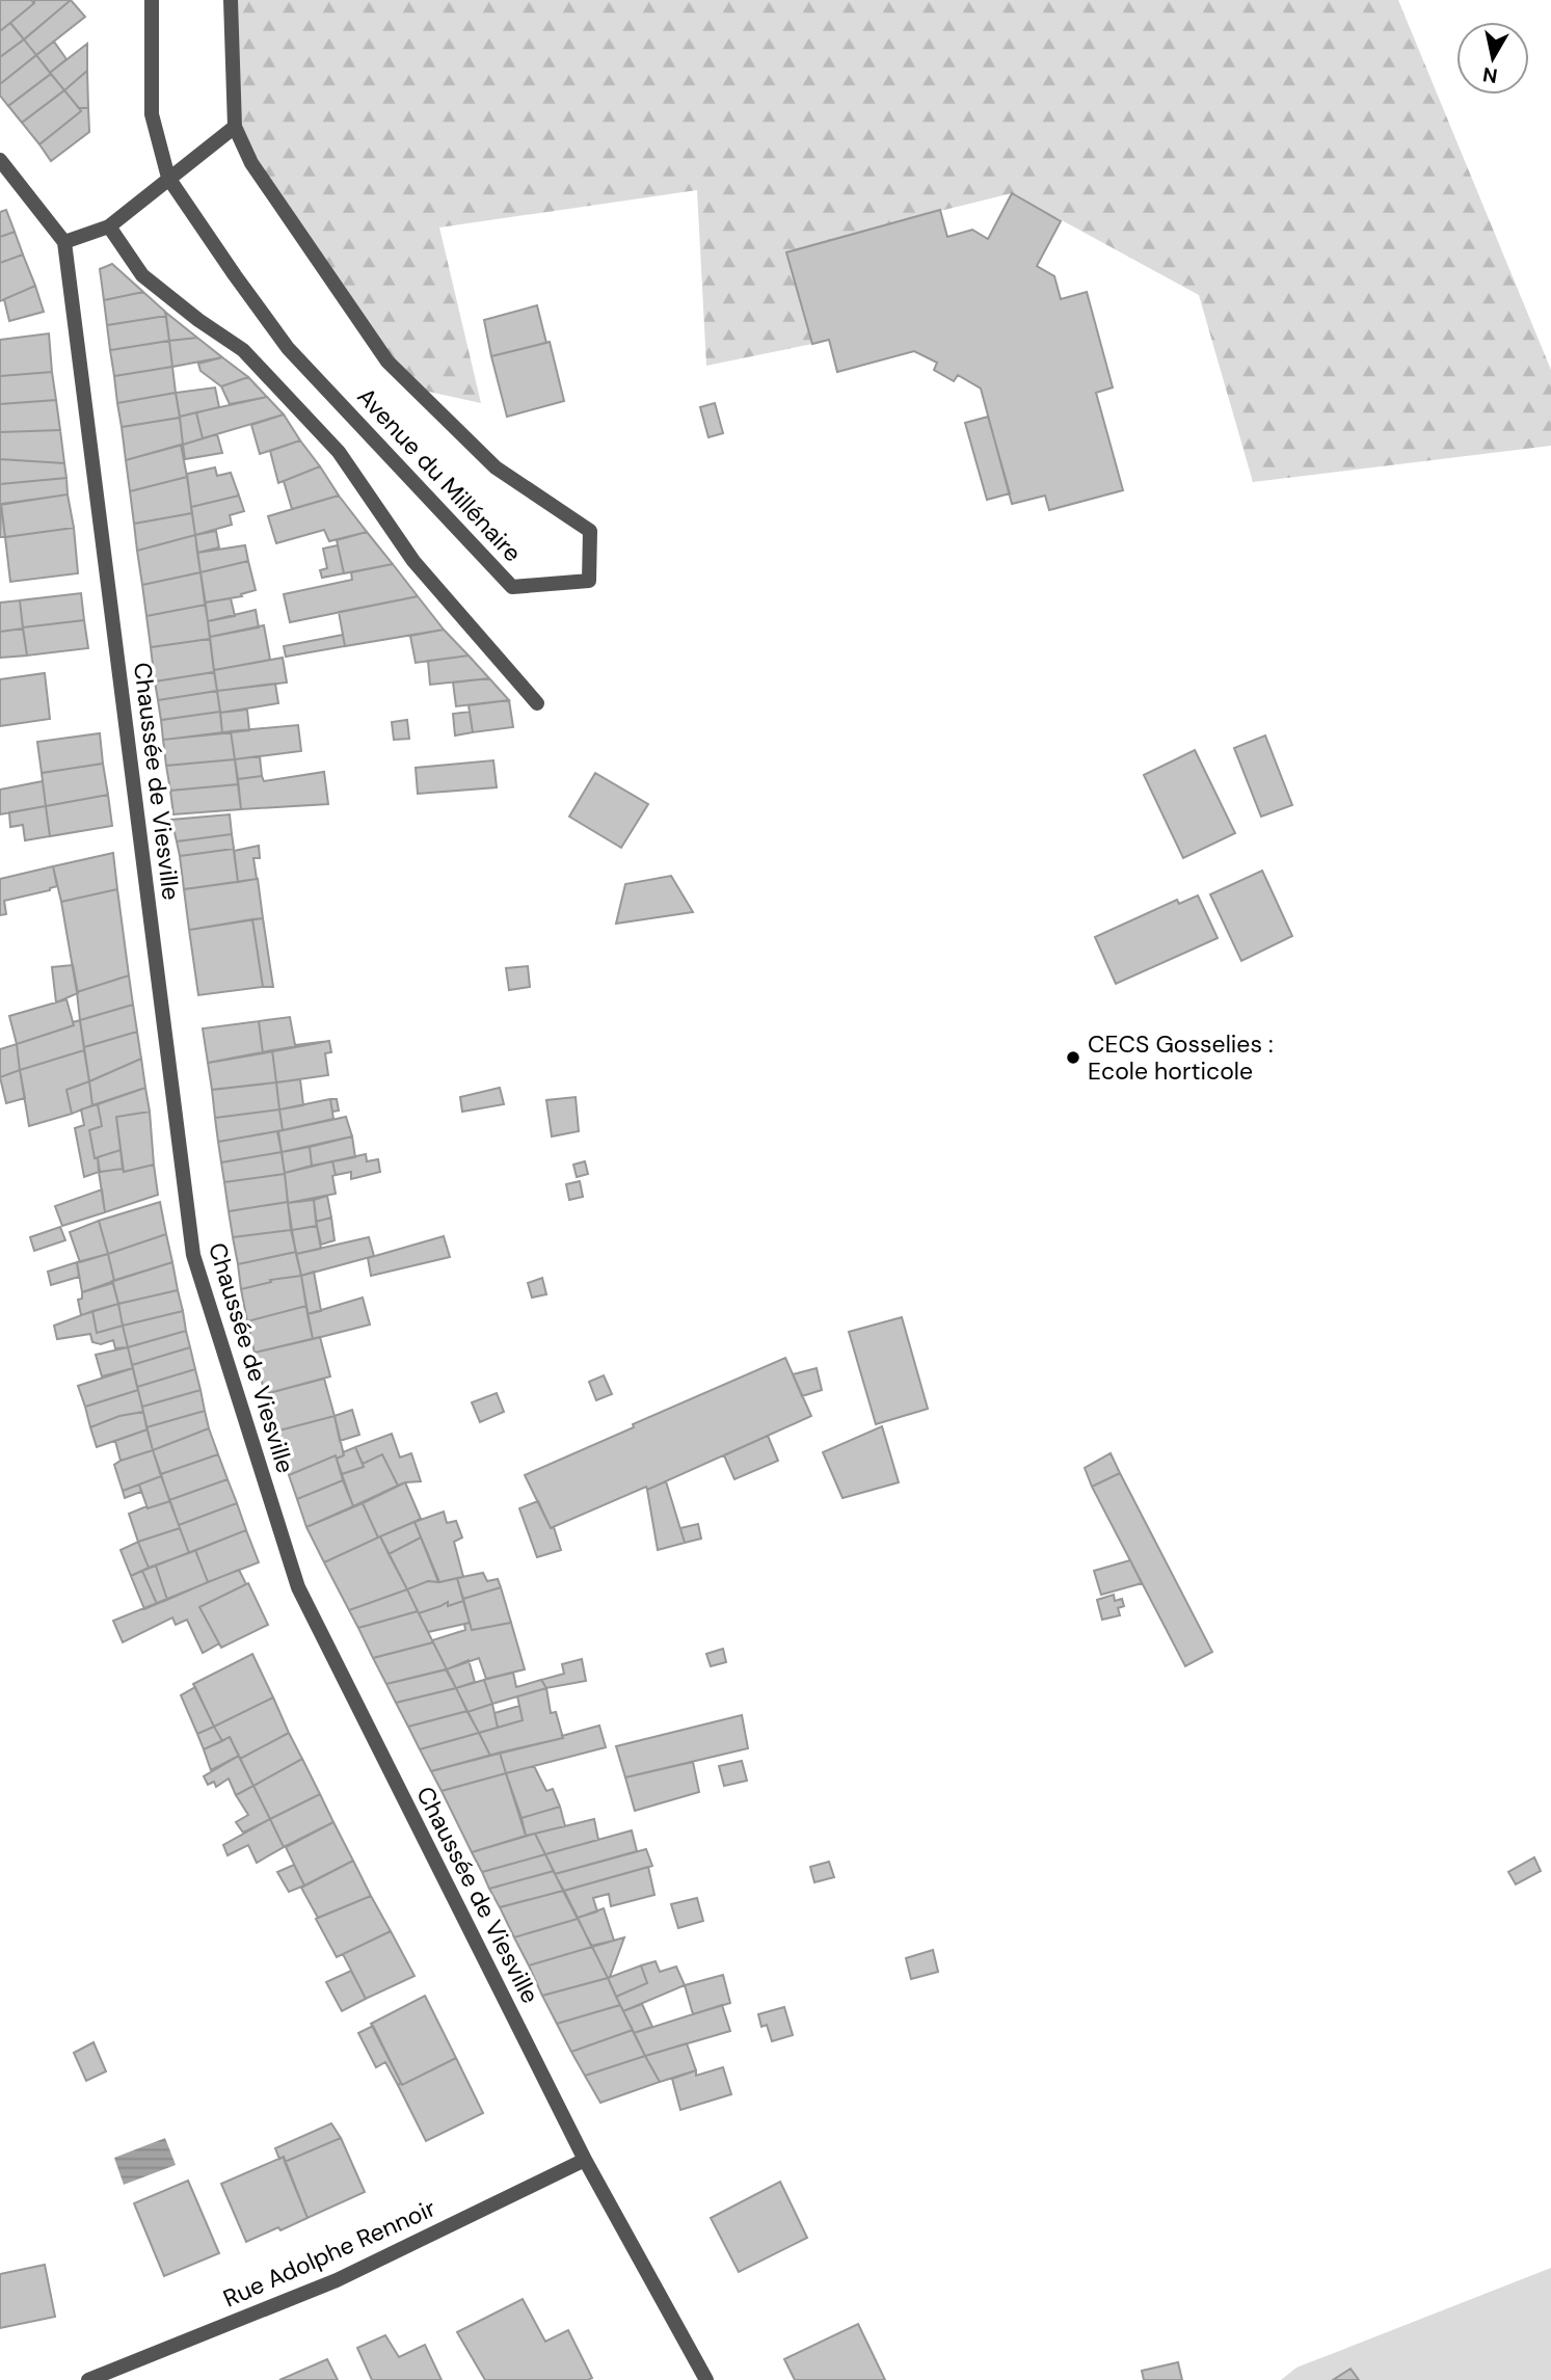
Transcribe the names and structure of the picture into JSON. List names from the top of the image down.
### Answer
{
  "streets": {
    "street": ["Avenue du Millénaire", "Chaussée de Viesville", "Rue Adolphe Rennoir"]
  },
  "crossings": [
    ["Chaussée de Viesville", "Rue Adolphe Rennoir"]
  ],
  "places": ["CECS Gosselies : Ecole horticole"],
  "north": "bottom"
}
